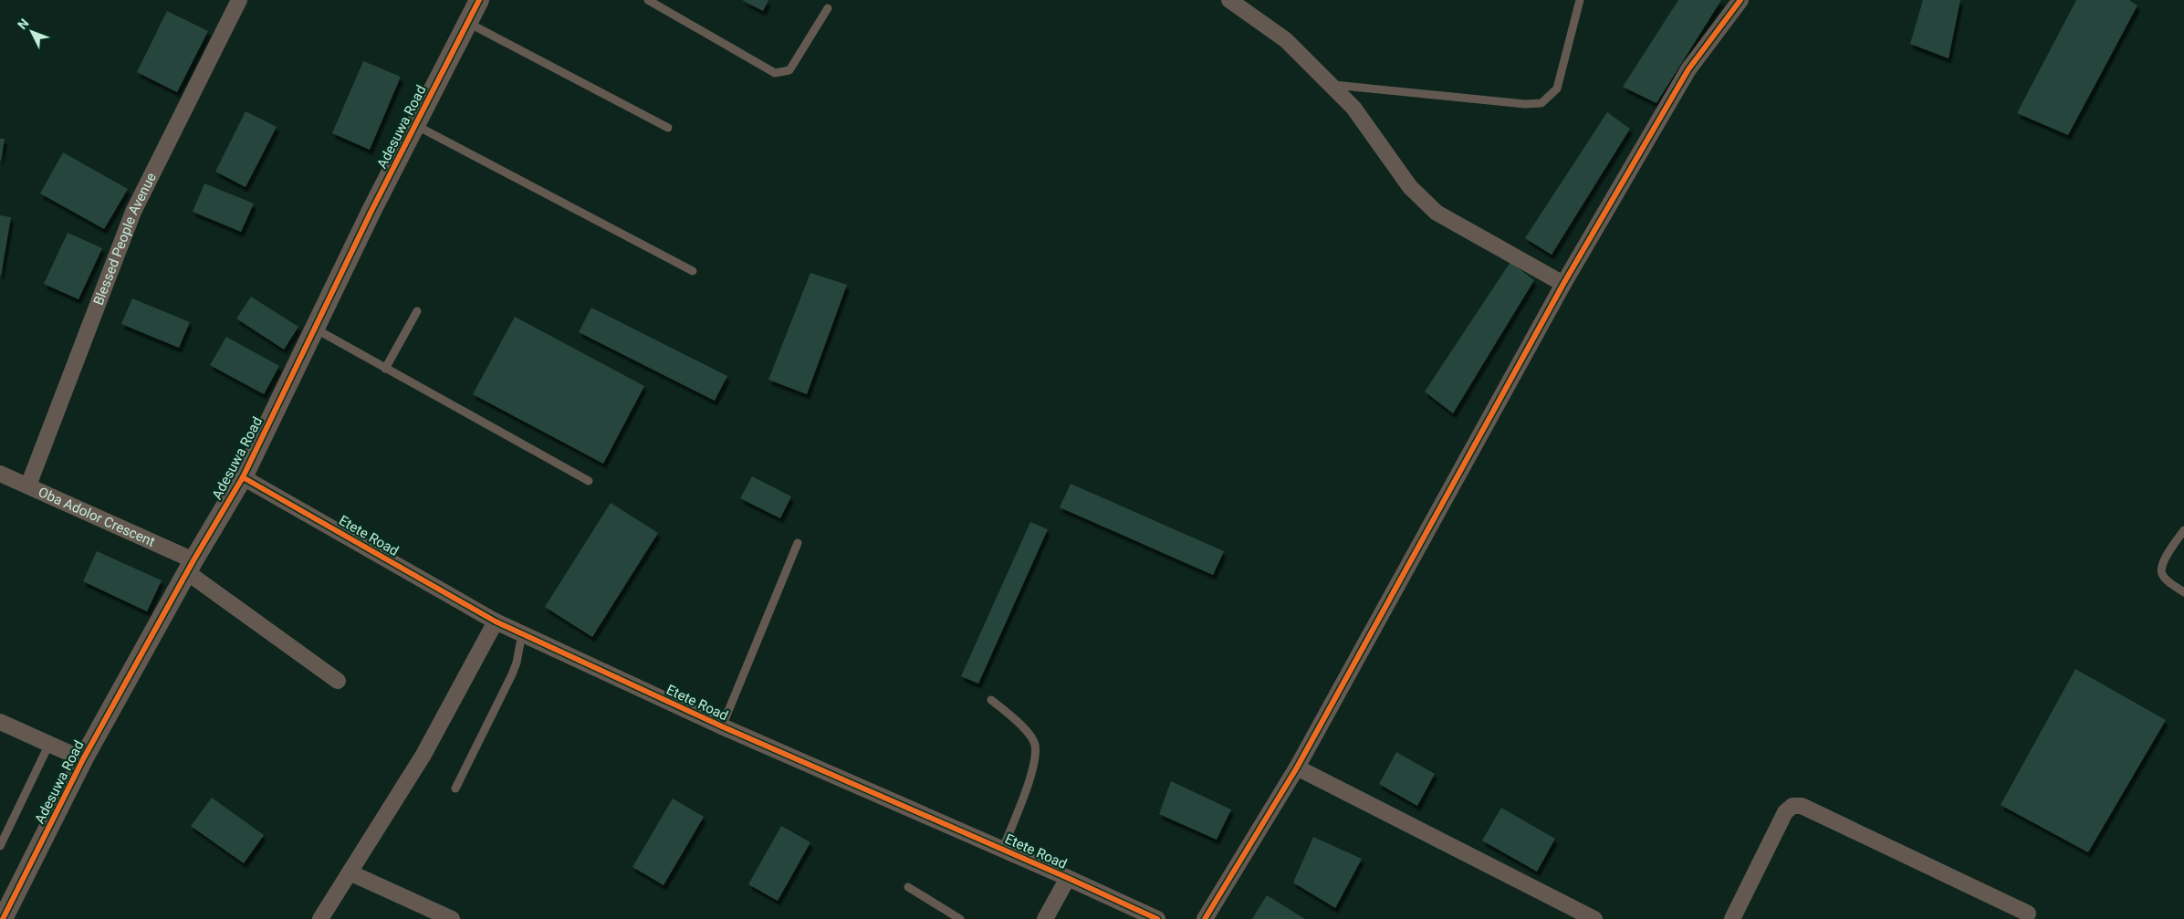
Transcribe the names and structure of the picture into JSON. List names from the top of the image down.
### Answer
{
  "streets": {
    "street": [
      "Adesuwa Road",
      "Blessed People Avenue",
      "Oba Adolor Crescent",
      "Etete Road"
    ]
  },
  "crossings": [
    ["Adesuwa Road", "Oba Adolor Crescent"],
    ["Adesuwa Road", "Etete Road"],
    ["Blessed People Avenue", "Oba Adolor Crescent"]
  ],
  "north": "top left"
}
